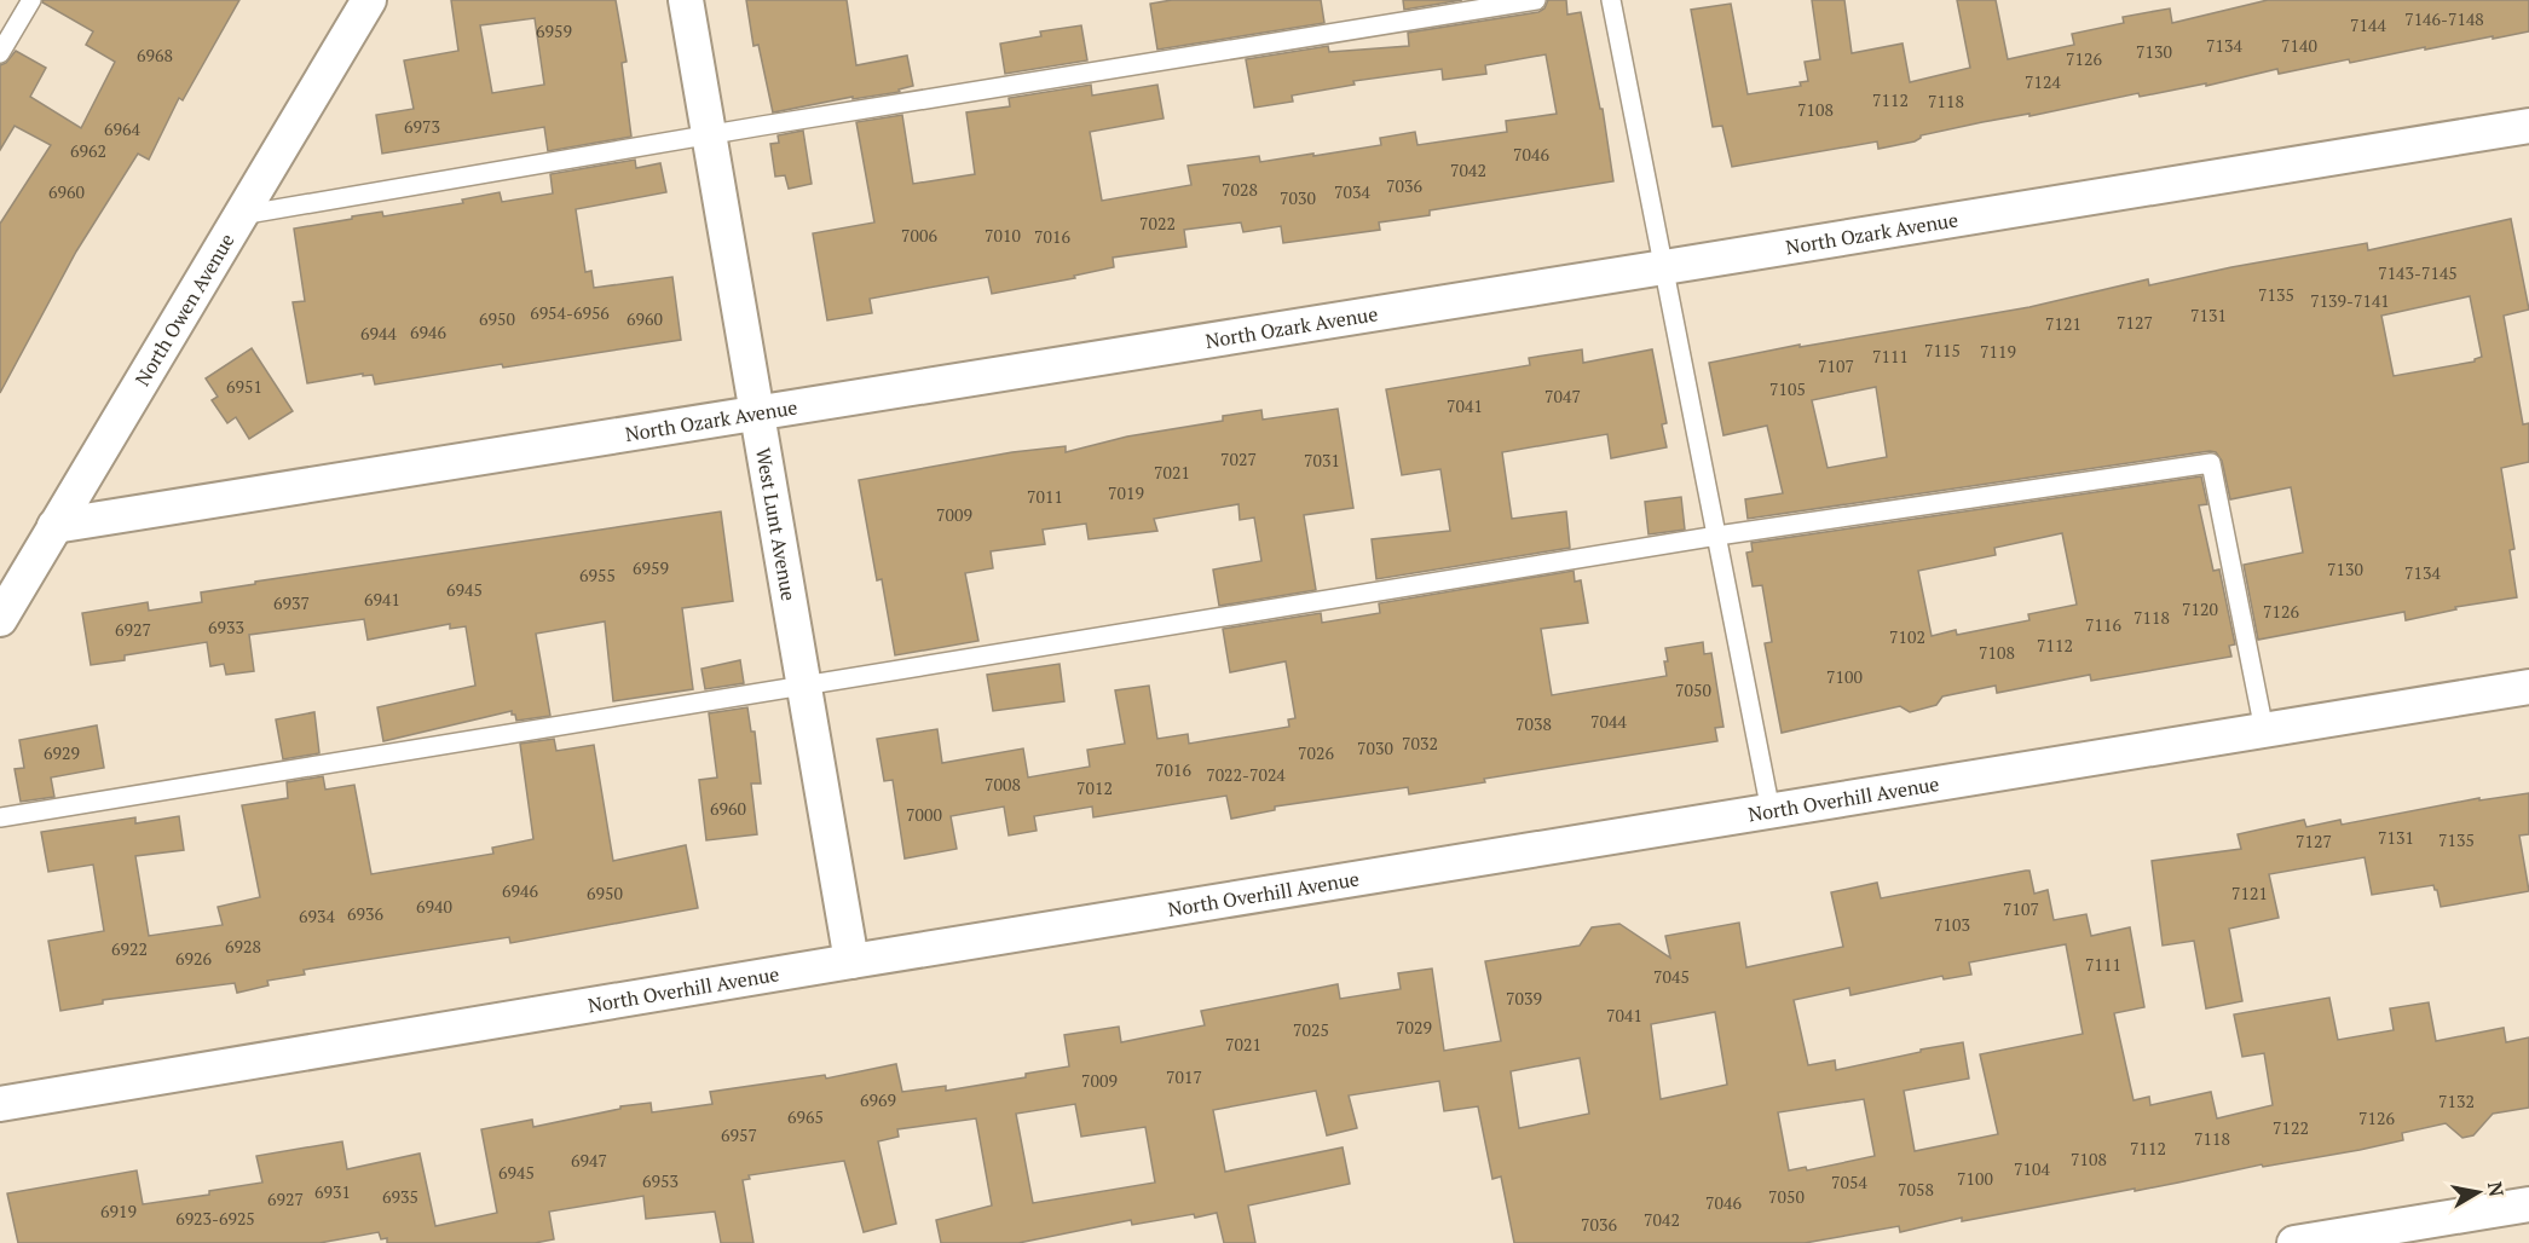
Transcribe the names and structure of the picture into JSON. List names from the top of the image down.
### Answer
{
  "streets": {
    "street": [
      "North Ozark Avenue",
      "North Owen Avenue",
      "West Lunt Avenue",
      "North Overhill Avenue"
    ]
  },
  "crossings": [
    ["North Ozark Avenue", "North Owen Avenue"],
    ["North Ozark Avenue", "West Lunt Avenue"],
    ["West Lunt Avenue", "North Overhill Avenue"]
  ],
  "house_numbers": [
    "7146-7148",
    "7144",
    "6959",
    "7134",
    "7140",
    "7130",
    "6968",
    "7126",
    "7124",
    "7112",
    "7118",
    "7108",
    "6973",
    "6964",
    "6962",
    "7046",
    "7042",
    "7036",
    "7028",
    "6960",
    "7034",
    "7030",
    "7022",
    "7006",
    "7010",
    "7016",
    "7143-7145",
    "7135",
    "7139-7141",
    "6954-6956",
    "7131",
    "6950",
    "6960",
    "7127",
    "7121",
    "6946",
    "6944",
    "7115",
    "7119",
    "7111",
    "7107",
    "6951",
    "7105",
    "7047",
    "7041",
    "7027",
    "7031",
    "7021",
    "7019",
    "7011",
    "7009",
    "6959",
    "7130",
    "7134",
    "6955",
    "6945",
    "6941",
    "6937",
    "7120",
    "7126",
    "7118",
    "7116",
    "6933",
    "6927",
    "7102",
    "7112",
    "7108",
    "7100",
    "7050",
    "7044",
    "7038",
    "7032",
    "7030",
    "6929",
    "7026",
    "7016",
    "7022-7024",
    "7008",
    "7012",
    "6960",
    "7000",
    "7131",
    "7135",
    "7127",
    "6946",
    "6950",
    "7121",
    "6940",
    "7107",
    "6936",
    "6934",
    "7103",
    "6928",
    "6922",
    "6926",
    "7111",
    "7045",
    "7039",
    "7041",
    "7029",
    "7025",
    "7021",
    "7017",
    "7009",
    "6969",
    "7132",
    "6965",
    "7126",
    "7122",
    "6957",
    "7118",
    "7112",
    "7108",
    "6947",
    "7104",
    "6945",
    "7100",
    "6953",
    "7054",
    "7058",
    "6931",
    "6935",
    "7050",
    "6927",
    "7046",
    "6919",
    "6923-6925",
    "7042",
    "7036"
  ],
  "north": "right"
}
